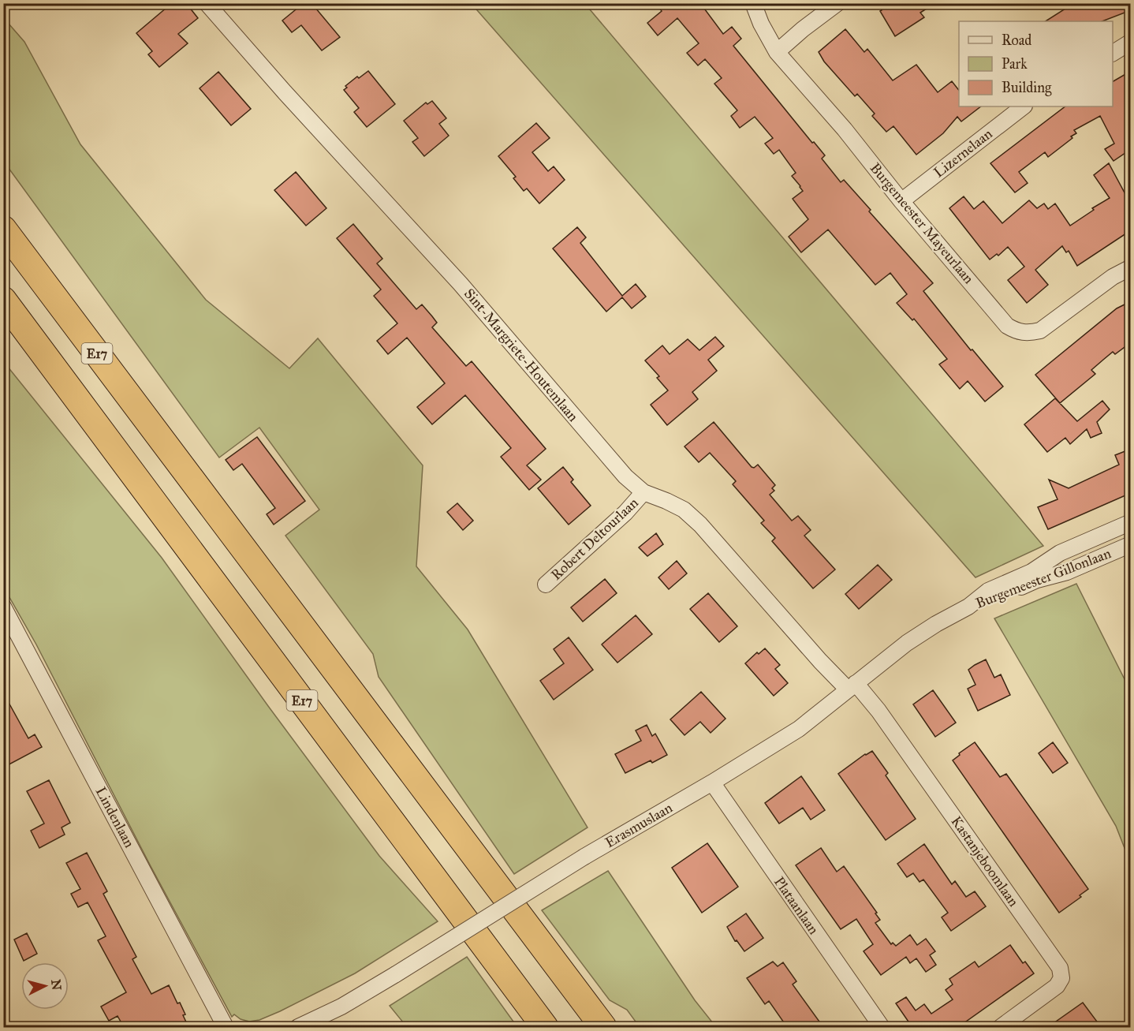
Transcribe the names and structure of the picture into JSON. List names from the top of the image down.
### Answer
{
  "streets": {
    "highway": ["E17"],
    "street": [
      "Lizernelaan",
      "Burgemeester Mayeurlaan",
      "Sint-Margriete-Houtemlaan",
      "Robert Deltourlaan",
      "Burgemeester Gillonlaan",
      "Lindenlaan",
      "Erasmuslaan",
      "Kastanjeboomlaan",
      "Plataanlaan"
    ]
  },
  "crossings": [
    ["Lizernelaan", "Burgemeester Mayeurlaan"],
    ["Sint-Margriete-Houtemlaan", "Robert Deltourlaan"],
    ["Sint-Margriete-Houtemlaan", "Erasmuslaan"],
    ["Sint-Margriete-Houtemlaan", "Kastanjeboomlaan"],
    ["Burgemeester Gillonlaan", "Erasmuslaan"],
    ["Erasmuslaan", "Kastanjeboomlaan"],
    ["Erasmuslaan", "Plataanlaan"]
  ],
  "legend": ["Road", "Park", "Building"],
  "north": "right"
}
